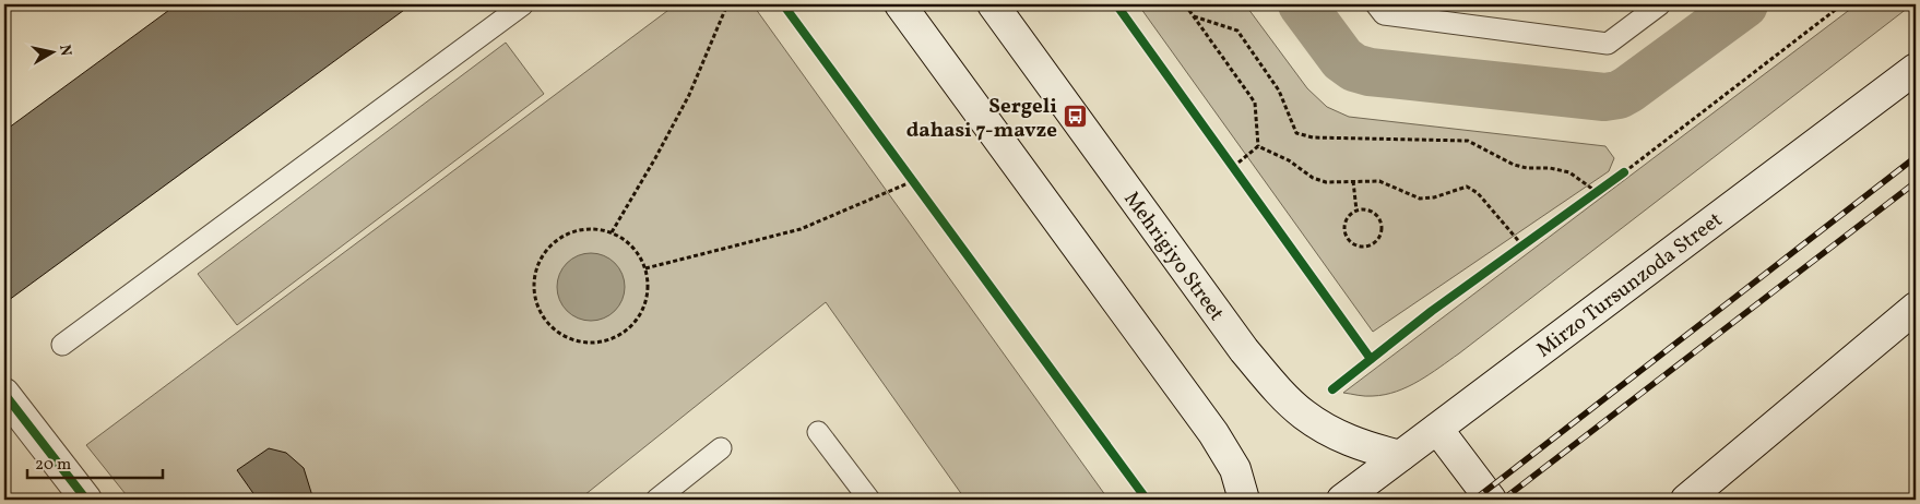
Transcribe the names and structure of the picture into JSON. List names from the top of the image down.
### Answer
{
  "streets": {
    "main road": ["Mehrigiyo Street", "Mirzo Tursunzoda Street"]
  },
  "crossings": [
    ["Mehrigiyo Street", "Mirzo Tursunzoda Street"]
  ],
  "places": {
    "bus stop": ["Sergeli dahasi 7-mavze"]
  },
  "scale_bar": "20 m",
  "north": "right"
}
